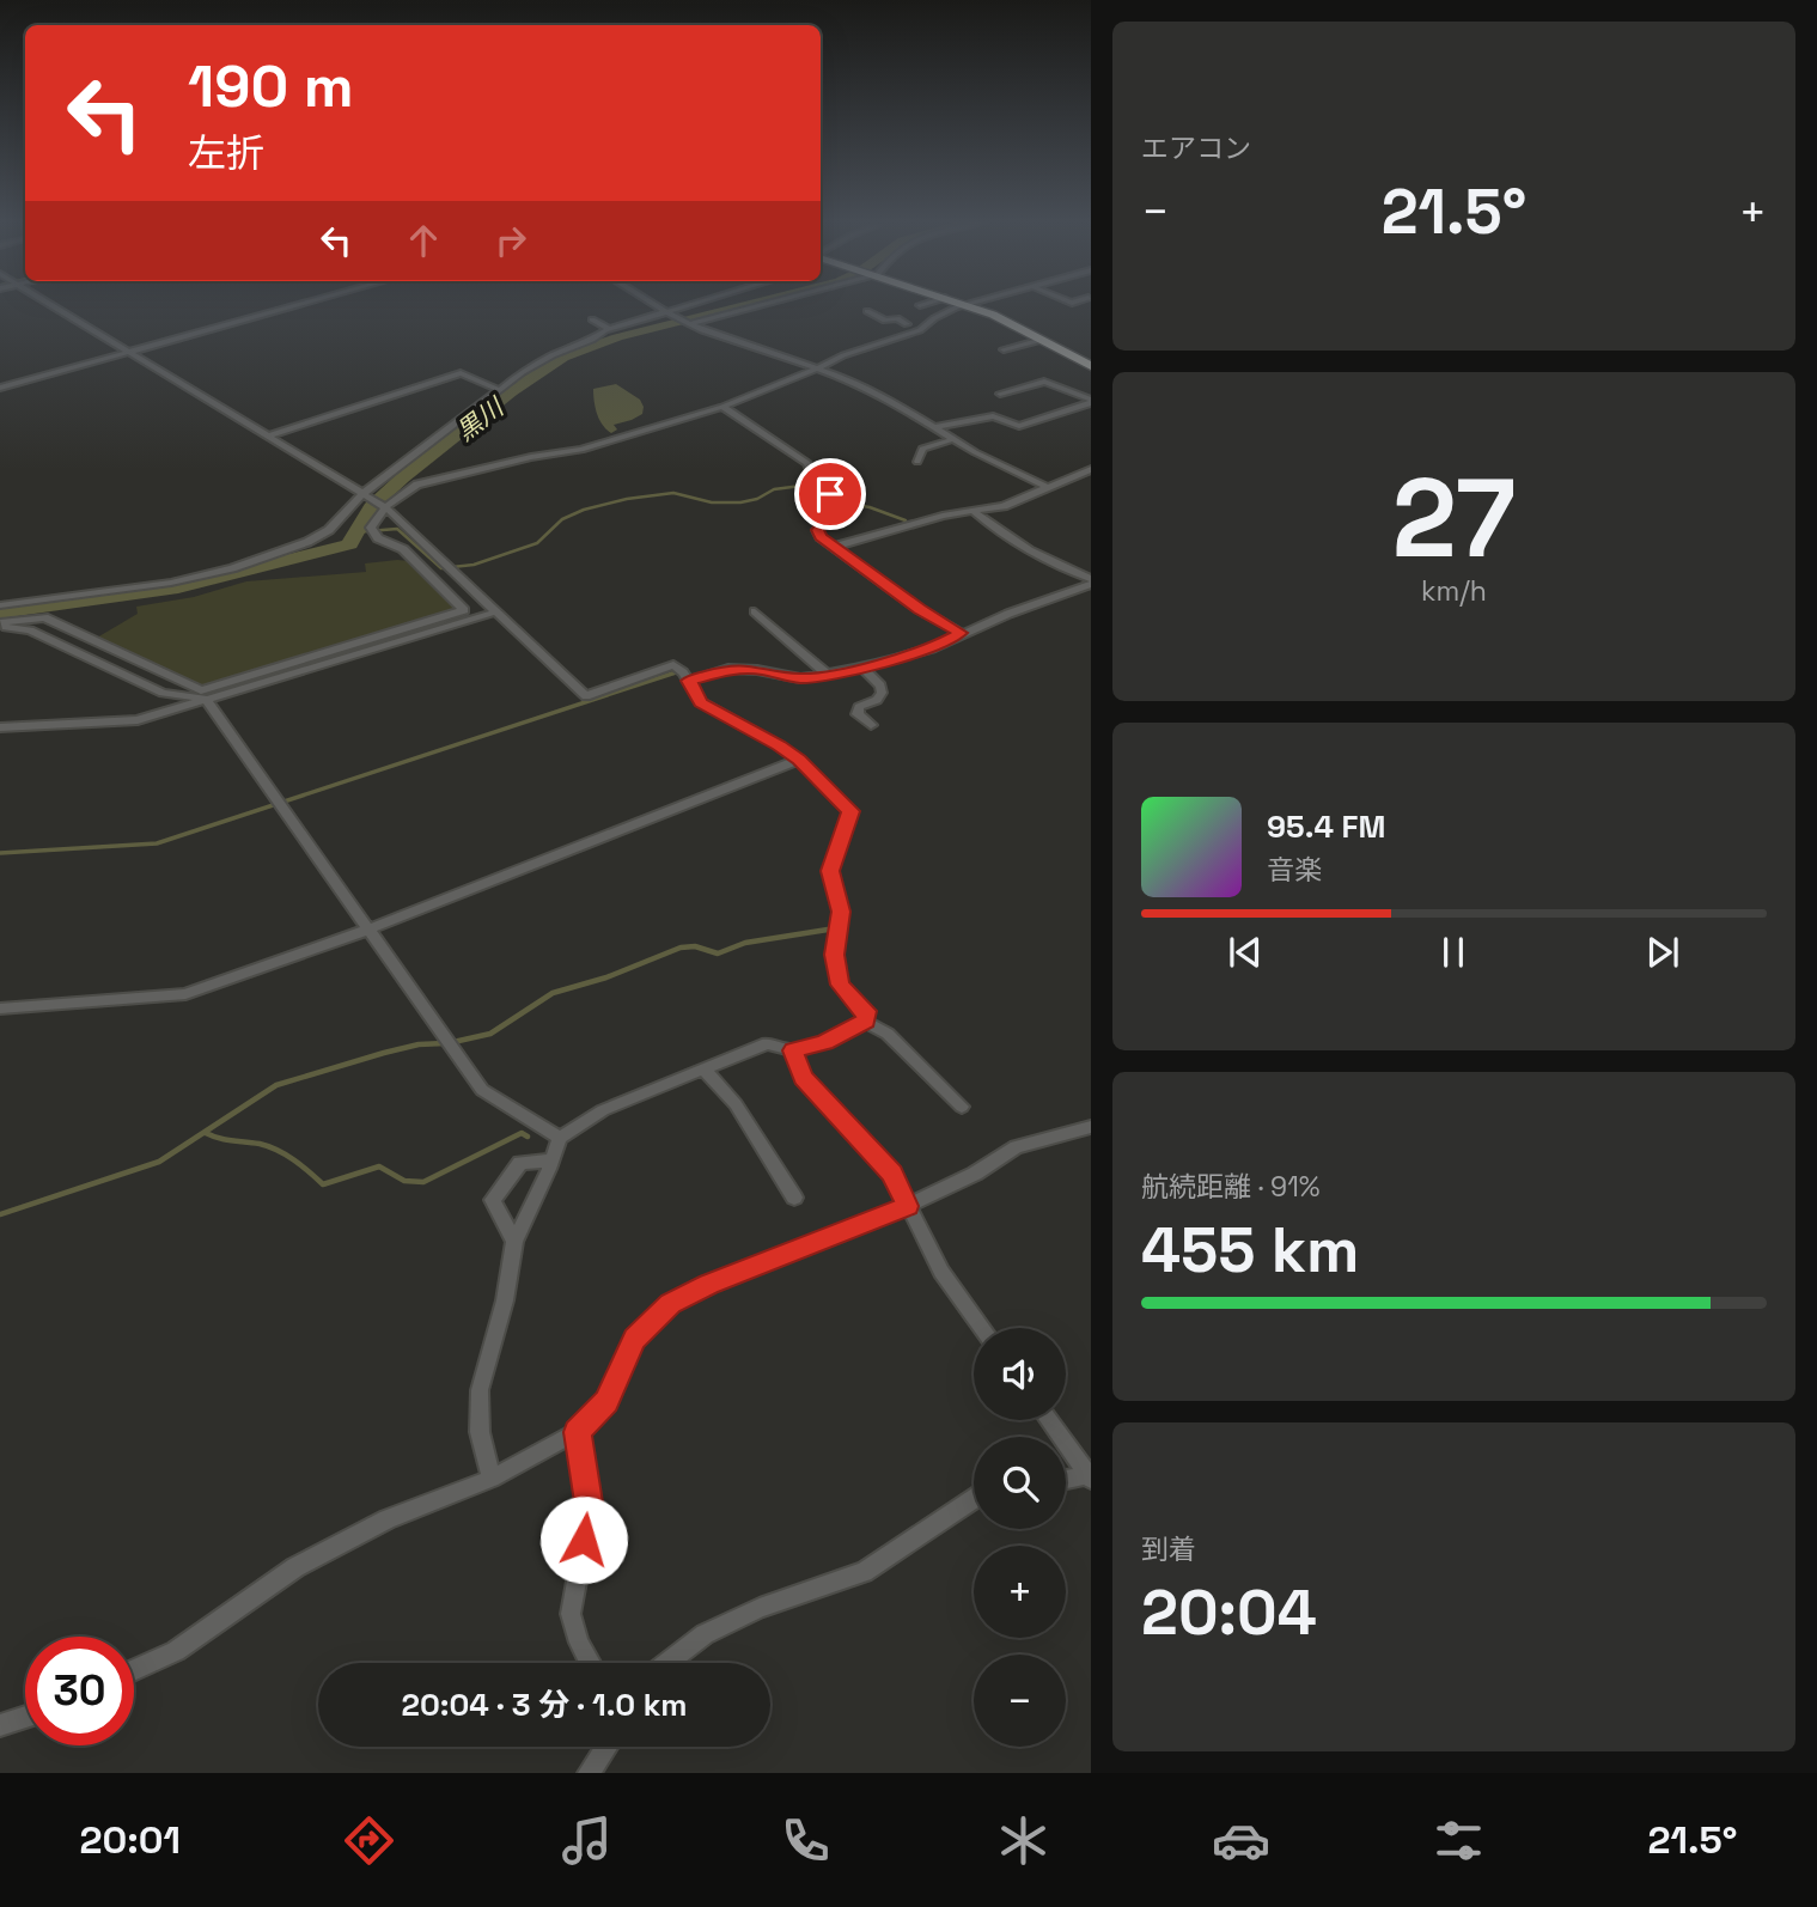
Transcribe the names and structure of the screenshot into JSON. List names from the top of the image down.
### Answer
{
  "water": ["黒川"],
  "page": {
    "tile": [
      "エアコン",
      ["27", "km/h"],
      ["航続距離 · 91%", "455 km"],
      ["到着", "20:04"]
    ],
    "turn": ["190 m", "左折"],
    "heat": ["−", "21.5°", "+"],
    "song": ["95.4 FM", "音楽"],
    "map_buttons": ["+", "−"],
    "limit": "30",
    "trip": "20:04 · 3 分 · 1.0 km",
    "tabs": ["20:01", "21.5°"]
  }
}
